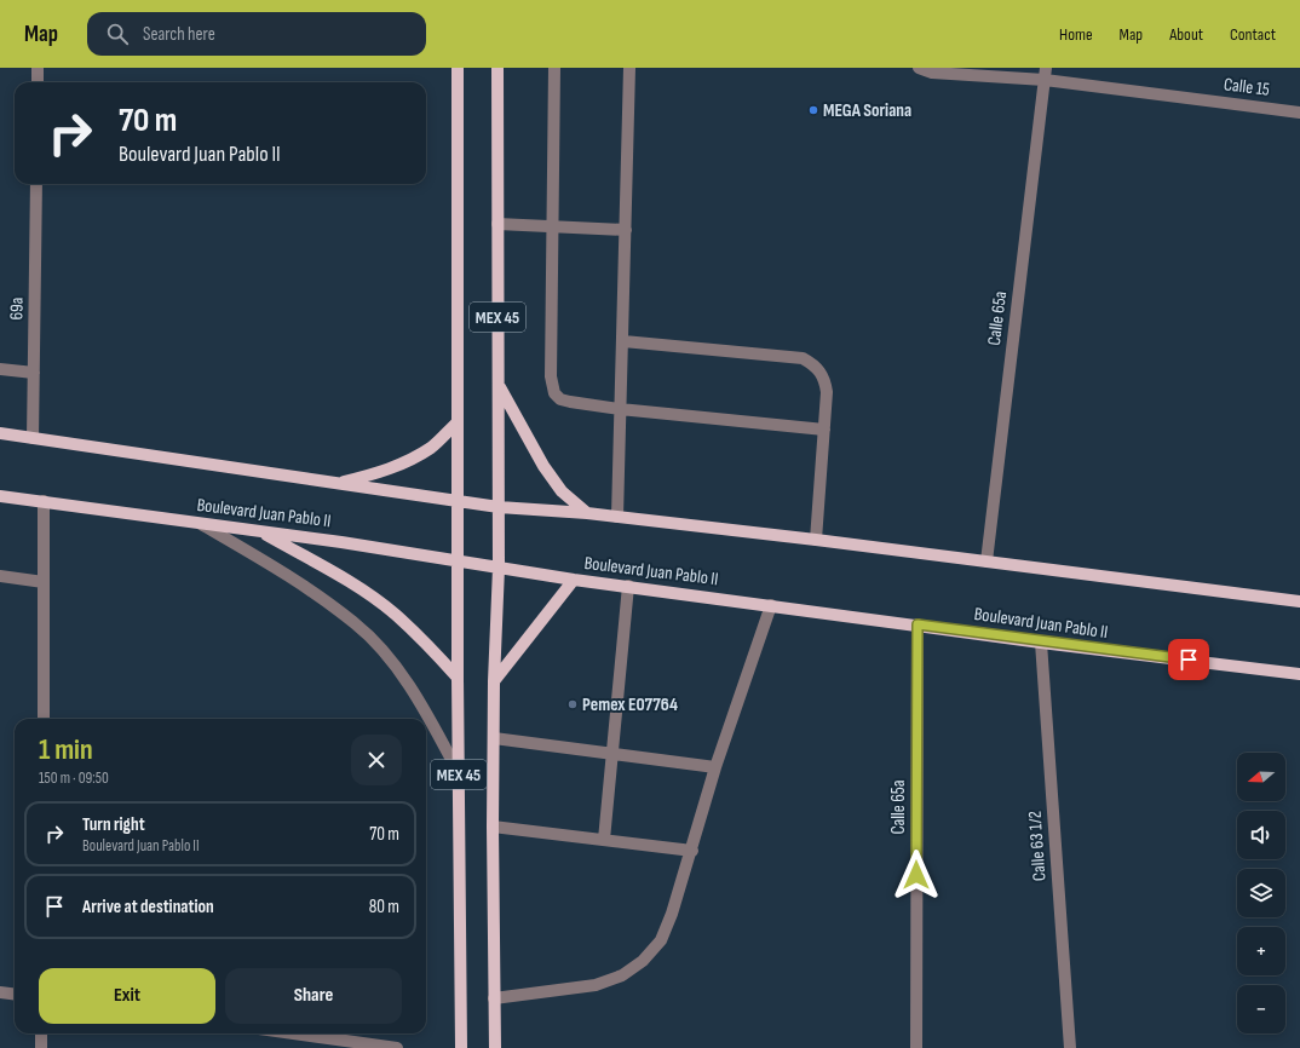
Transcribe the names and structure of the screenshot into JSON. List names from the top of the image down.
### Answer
{
  "streets": {
    "main road": ["MEX 45", "Boulevard Juan Pablo II"],
    "street": [
      "Calle 15",
      "69a",
      "Calle 65a",
      "Calle 63 1/2"
    ]
  },
  "crossings": [
    ["Calle 15", "Calle 65a"],
    ["MEX 45", "Boulevard Juan Pablo II"],
    ["Calle 65a", "Boulevard Juan Pablo II"],
    ["Boulevard Juan Pablo II", "Calle 63 1/2"]
  ],
  "places": ["MEGA Soriana", "Pemex E07764"],
  "north": "left",
  "page": {
    "header": "Map",
    "search": "Search here",
    "nav": [
      "Home",
      "Map",
      "About",
      "Contact"
    ],
    "turn": ["70 m", "Boulevard Juan Pablo II"],
    "heading": ["1 min", "150 m · 09:50"],
    "map_buttons": ["+", "−"],
    "list": [
      {
        "name": "Turn right",
        "note": "Boulevard Juan Pablo II",
        "value": "70 m"
      },
      {
        "name": "Arrive at destination",
        "value": "80 m"
      }
    ],
    "buttons": ["Exit", "Share"]
  }
}
